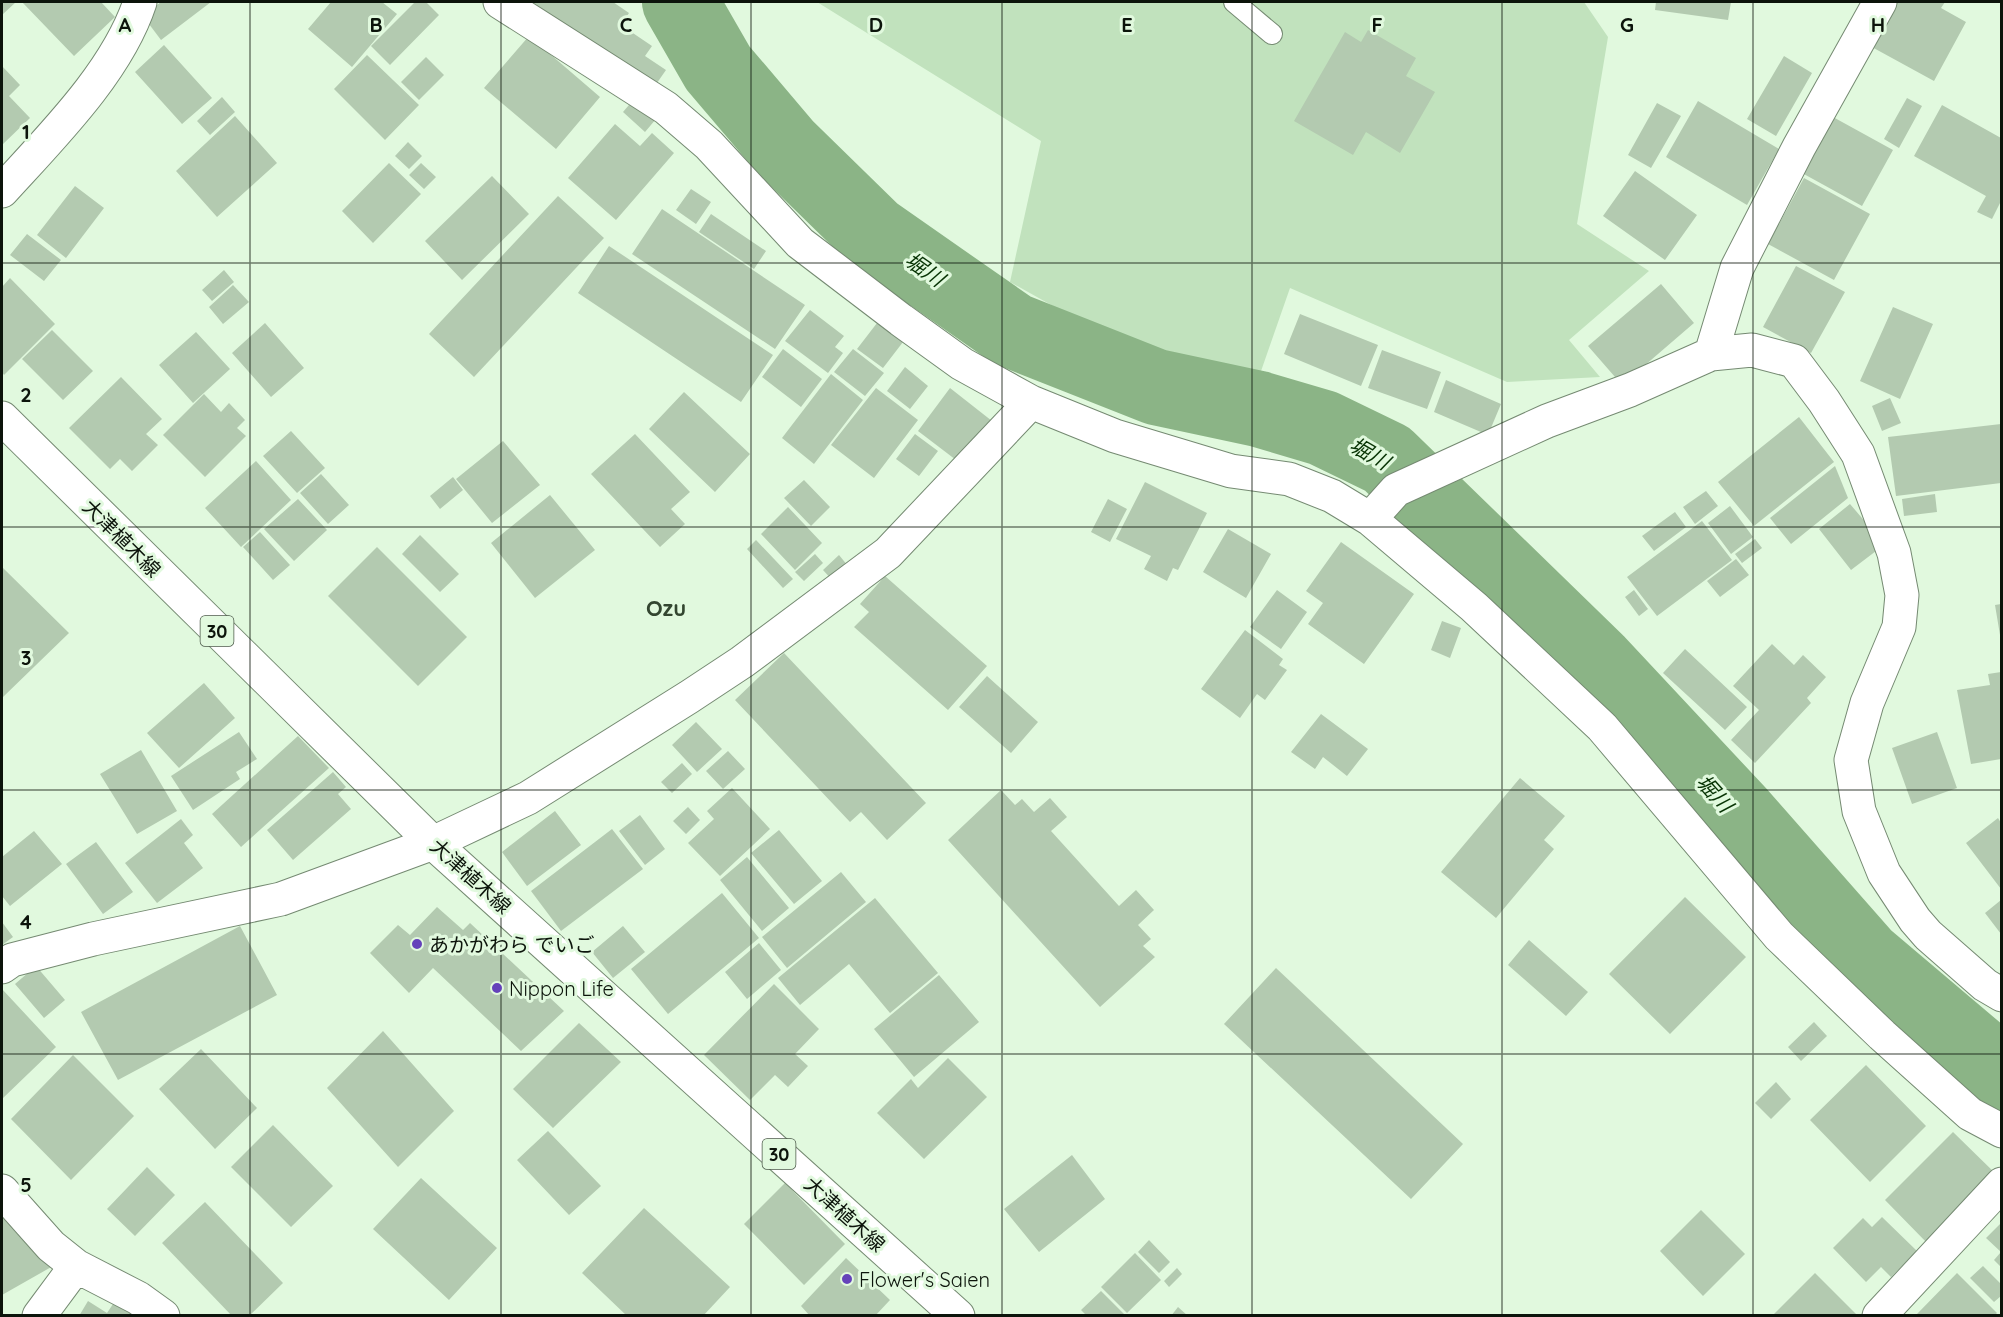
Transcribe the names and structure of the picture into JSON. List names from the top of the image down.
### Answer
{
  "streets": {
    "street": ["大津植木線", "30"]
  },
  "districts": ["Ozu"],
  "water": ["堀川"],
  "places": ["あかがわら でいご", "Nippon Life", "Flower's Saien"],
  "grid": {
    "columns": [
      "A",
      "B",
      "C",
      "D",
      "E",
      "F",
      "G",
      "H"
    ],
    "rows": [
      "1",
      "2",
      "3",
      "4",
      "5"
    ]
  }
}
